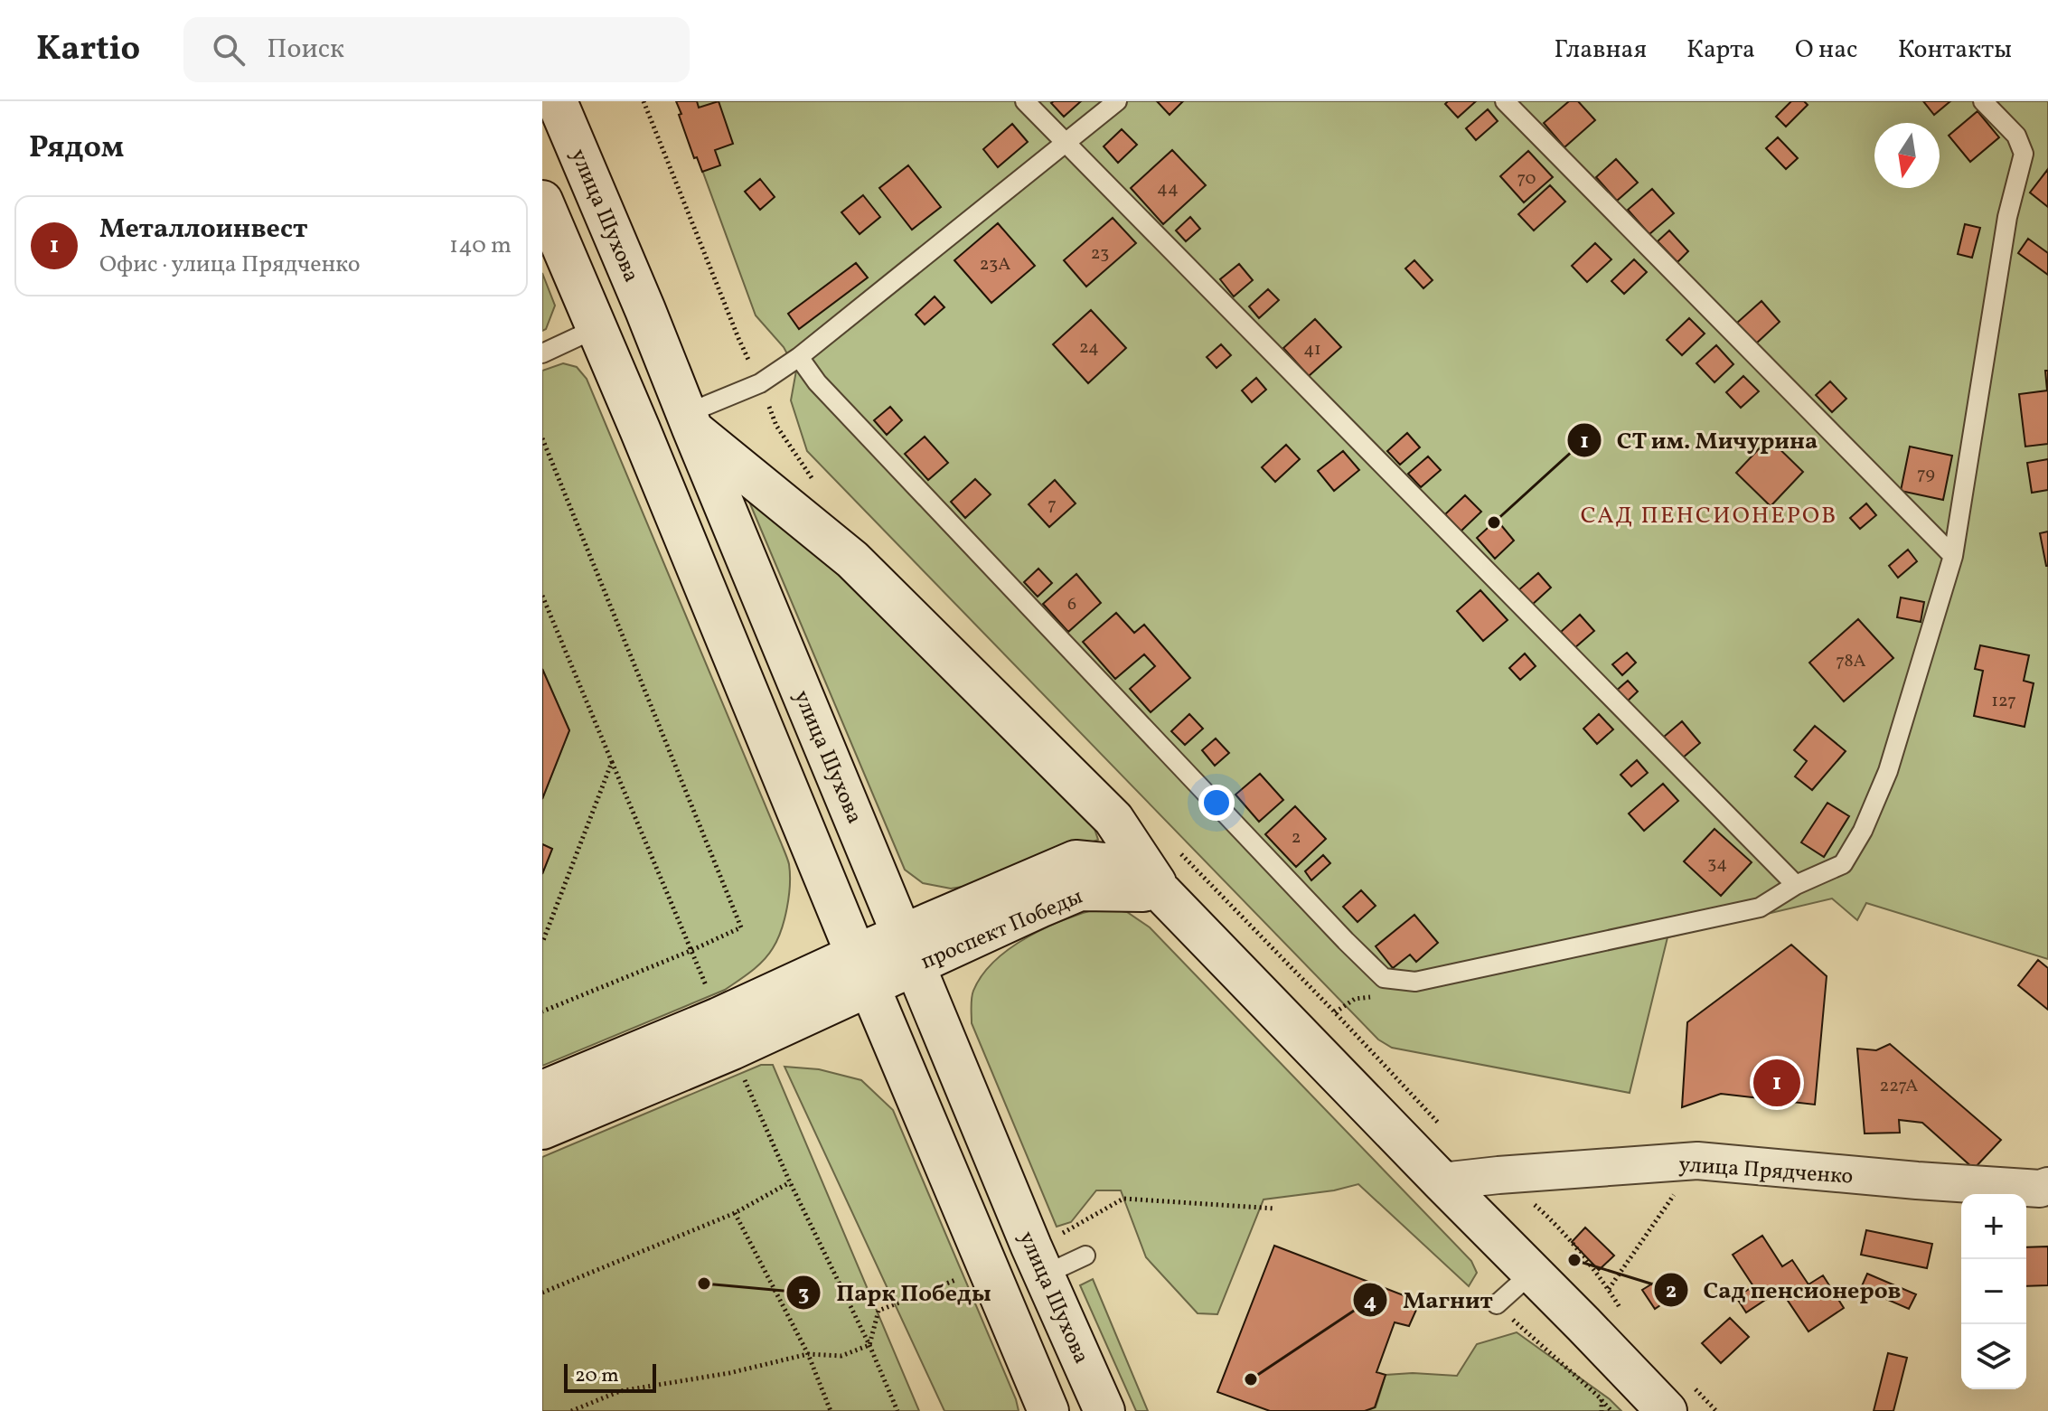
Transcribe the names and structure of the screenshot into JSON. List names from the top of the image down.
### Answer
{
  "streets": {
    "main road": ["улица Шухова", "проспект Победы"],
    "street": ["улица Прядченко"]
  },
  "crossings": [
    ["улица Шухова", "проспект Победы"]
  ],
  "districts": ["САД ПЕНСИОНЕРОВ"],
  "places": [
    "СТ им. Мичурина",
    "Сад пенсионеров",
    "Парк Победы",
    "Магнит"
  ],
  "house_numbers": [
    "70",
    "44",
    "23",
    "23А",
    "24",
    "41",
    "79",
    "7",
    "6",
    "78А",
    "127",
    "2",
    "34",
    "227А"
  ],
  "scale_bar": "20 m",
  "north": "bottom",
  "page": {
    "header": "Kartio",
    "search": "Поиск",
    "nav": [
      "Главная",
      "Карта",
      "О нас",
      "Контакты"
    ],
    "heading": "Рядом",
    "list": [
      {
        "mark": "1",
        "name": "Металлоинвест",
        "note": "Офис · улица Прядченко",
        "value": "140 m"
      }
    ],
    "pins": "1",
    "map_buttons": ["+", "−"],
    "scale": "20 m"
  }
}
